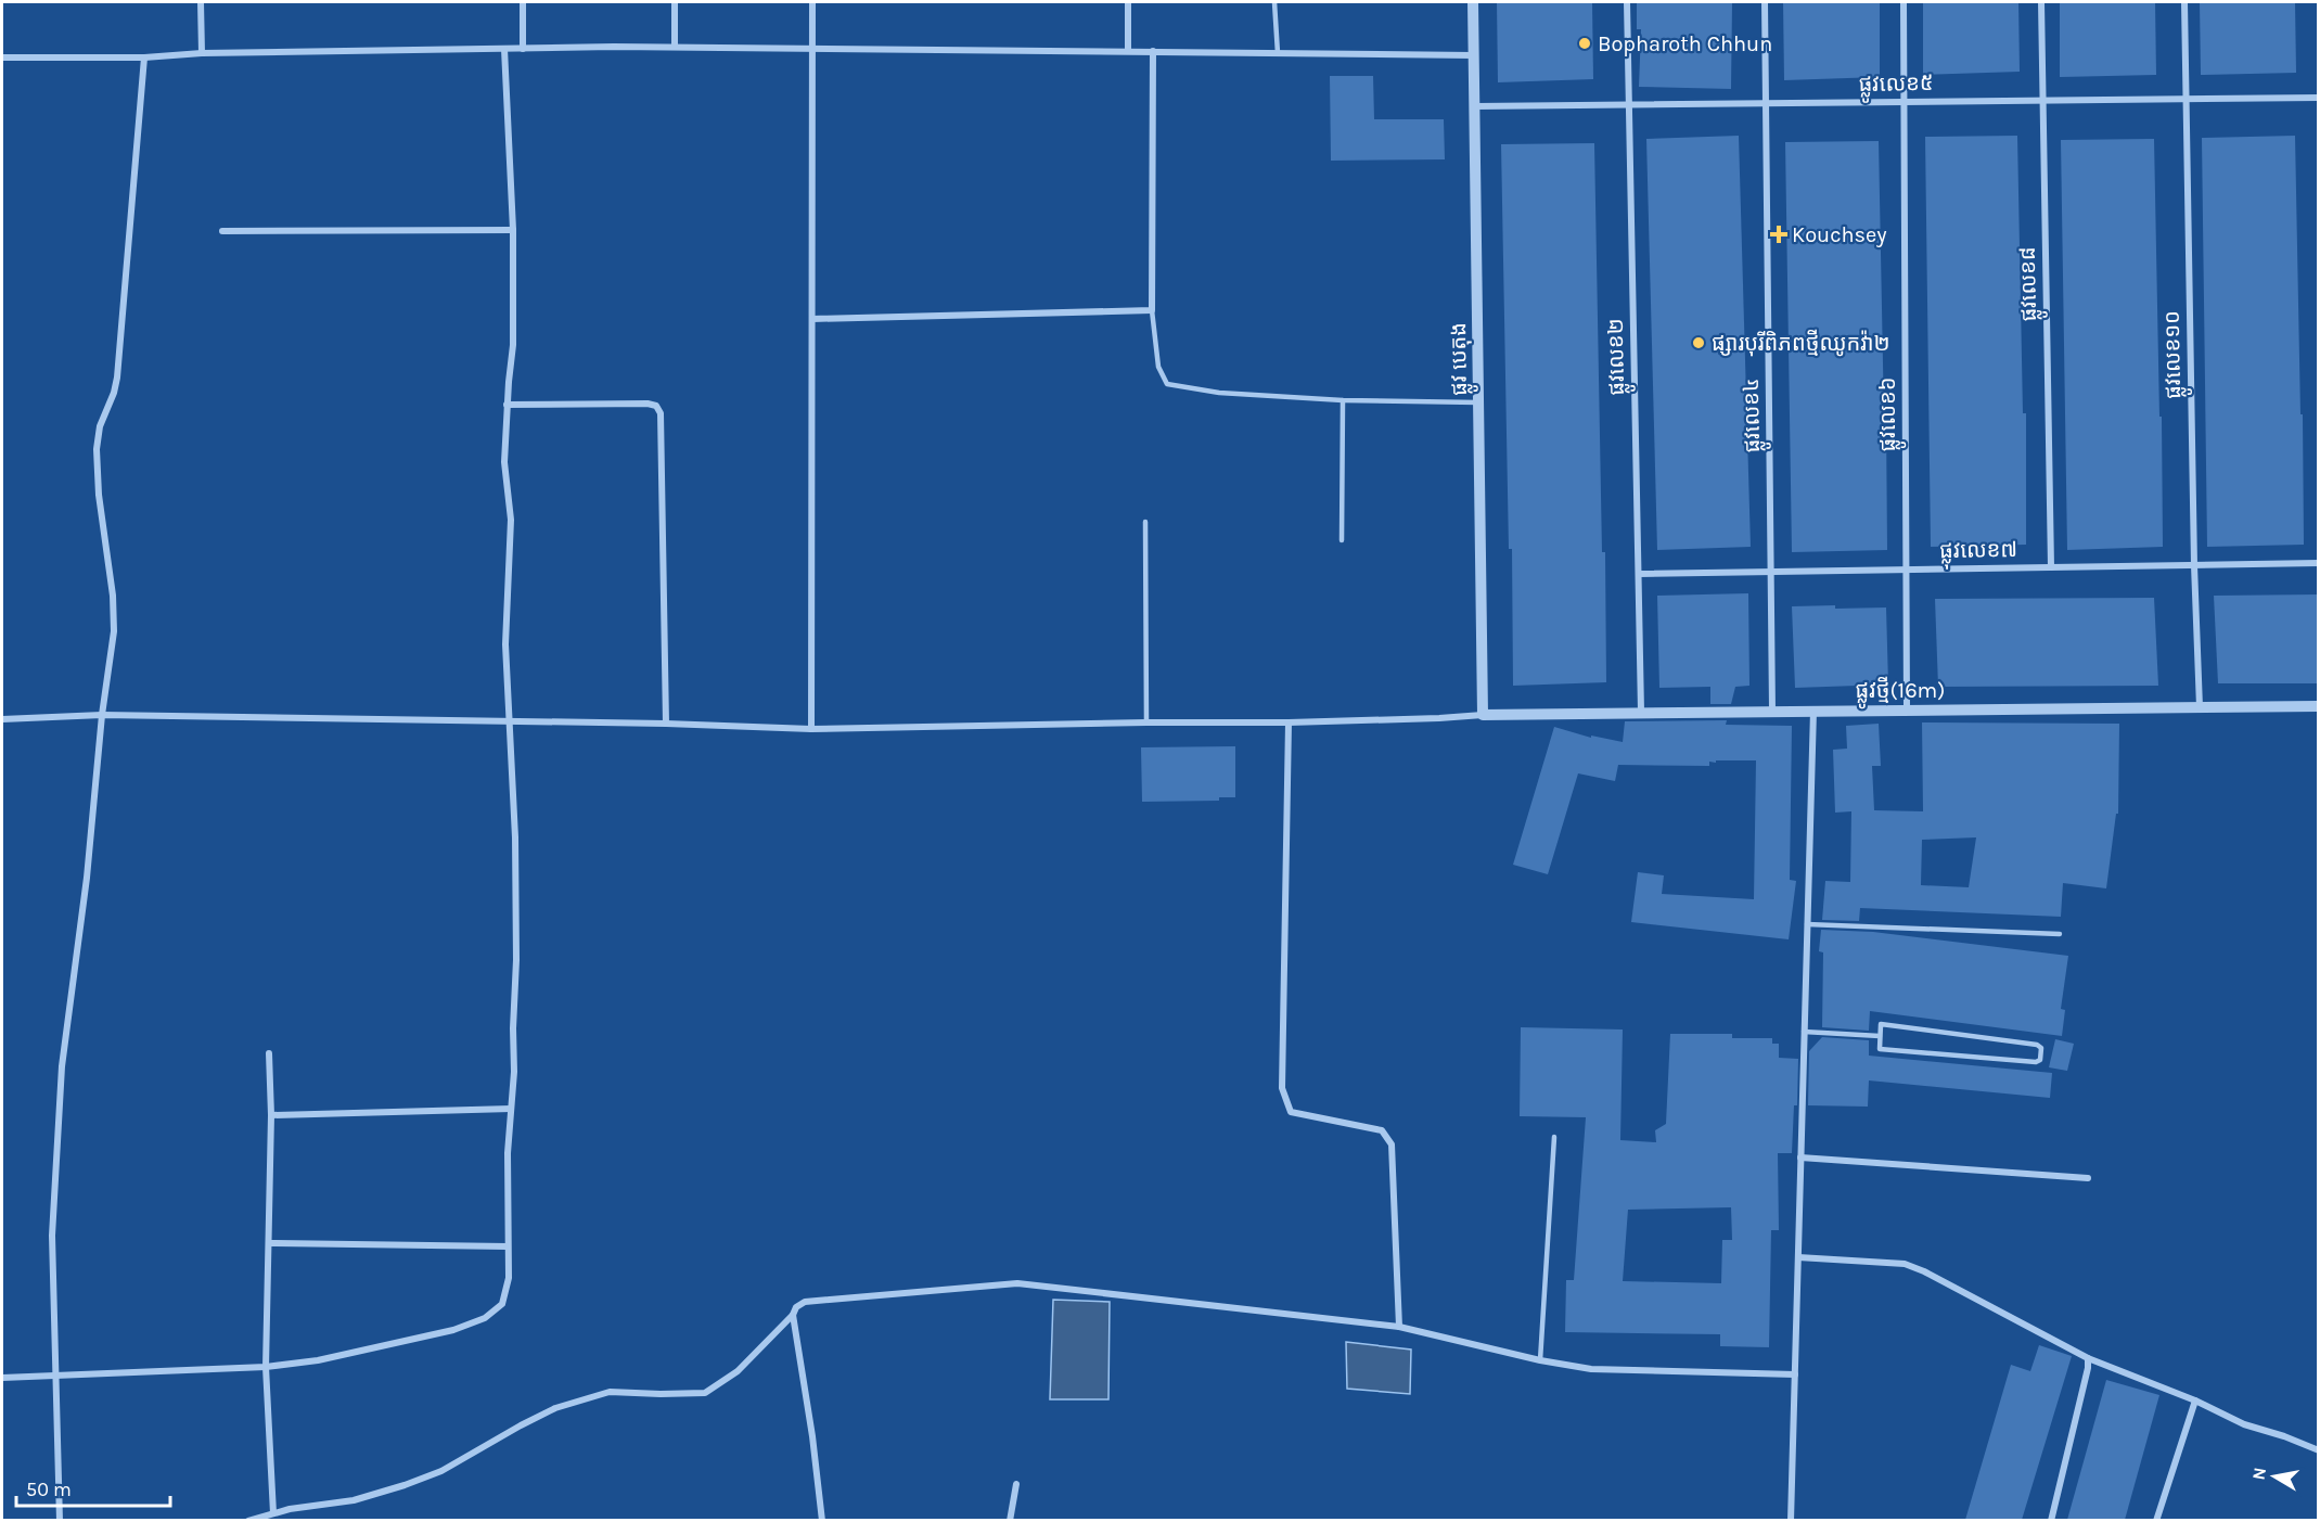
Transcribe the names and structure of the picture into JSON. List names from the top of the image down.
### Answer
{
  "streets": {
    "street": [
      "ផ្លូវលេខ៥",
      "ផ្លូវលេខ៨",
      "ផ្លូវលេខ១០",
      "ផ្លូវលេខ២",
      "ផ្លូវ បេតុង",
      "ផ្លូវលេខ៦",
      "ផ្លូវលេខ៤",
      "ផ្លុវលេខ៧",
      "ផ្លូវថ្មី(16m)"
    ]
  },
  "crossings": [
    ["ផ្លូវលេខ៥", "ផ្លូវលេខ៨"],
    ["ផ្លូវលេខ៥", "ផ្លូវលេខ១០"],
    ["ផ្លូវលេខ៥", "ផ្លូវលេខ២"],
    ["ផ្លូវលេខ៥", "ផ្លូវ បេតុង"],
    ["ផ្លូវលេខ៥", "ផ្លូវលេខ៦"],
    ["ផ្លូវលេខ៥", "ផ្លូវលេខ៤"],
    ["ផ្លូវលេខ៨", "ផ្លុវលេខ៧"],
    ["ផ្លូវលេខ១០", "ផ្លុវលេខ៧"],
    ["ផ្លូវលេខ១០", "ផ្លូវថ្មី(16m)"],
    ["ផ្លូវលេខ២", "ផ្លុវលេខ៧"],
    ["ផ្លូវលេខ២", "ផ្លូវថ្មី(16m)"],
    ["ផ្លូវ បេតុង", "ផ្លូវថ្មី(16m)"],
    ["ផ្លូវលេខ៦", "ផ្លុវលេខ៧"],
    ["ផ្លូវលេខ៦", "ផ្លូវថ្មី(16m)"],
    ["ផ្លូវលេខ៤", "ផ្លុវលេខ៧"],
    ["ផ្លូវលេខ៤", "ផ្លូវថ្មី(16m)"]
  ],
  "places": {
    "other": ["Bopharoth Chhun", "ផ្សារបុរីពិភពថ្មីឈូកវ៉ា២"],
    "health": ["Kouchsey"]
  },
  "scale_bar": "50 m",
  "north": "left"
}
